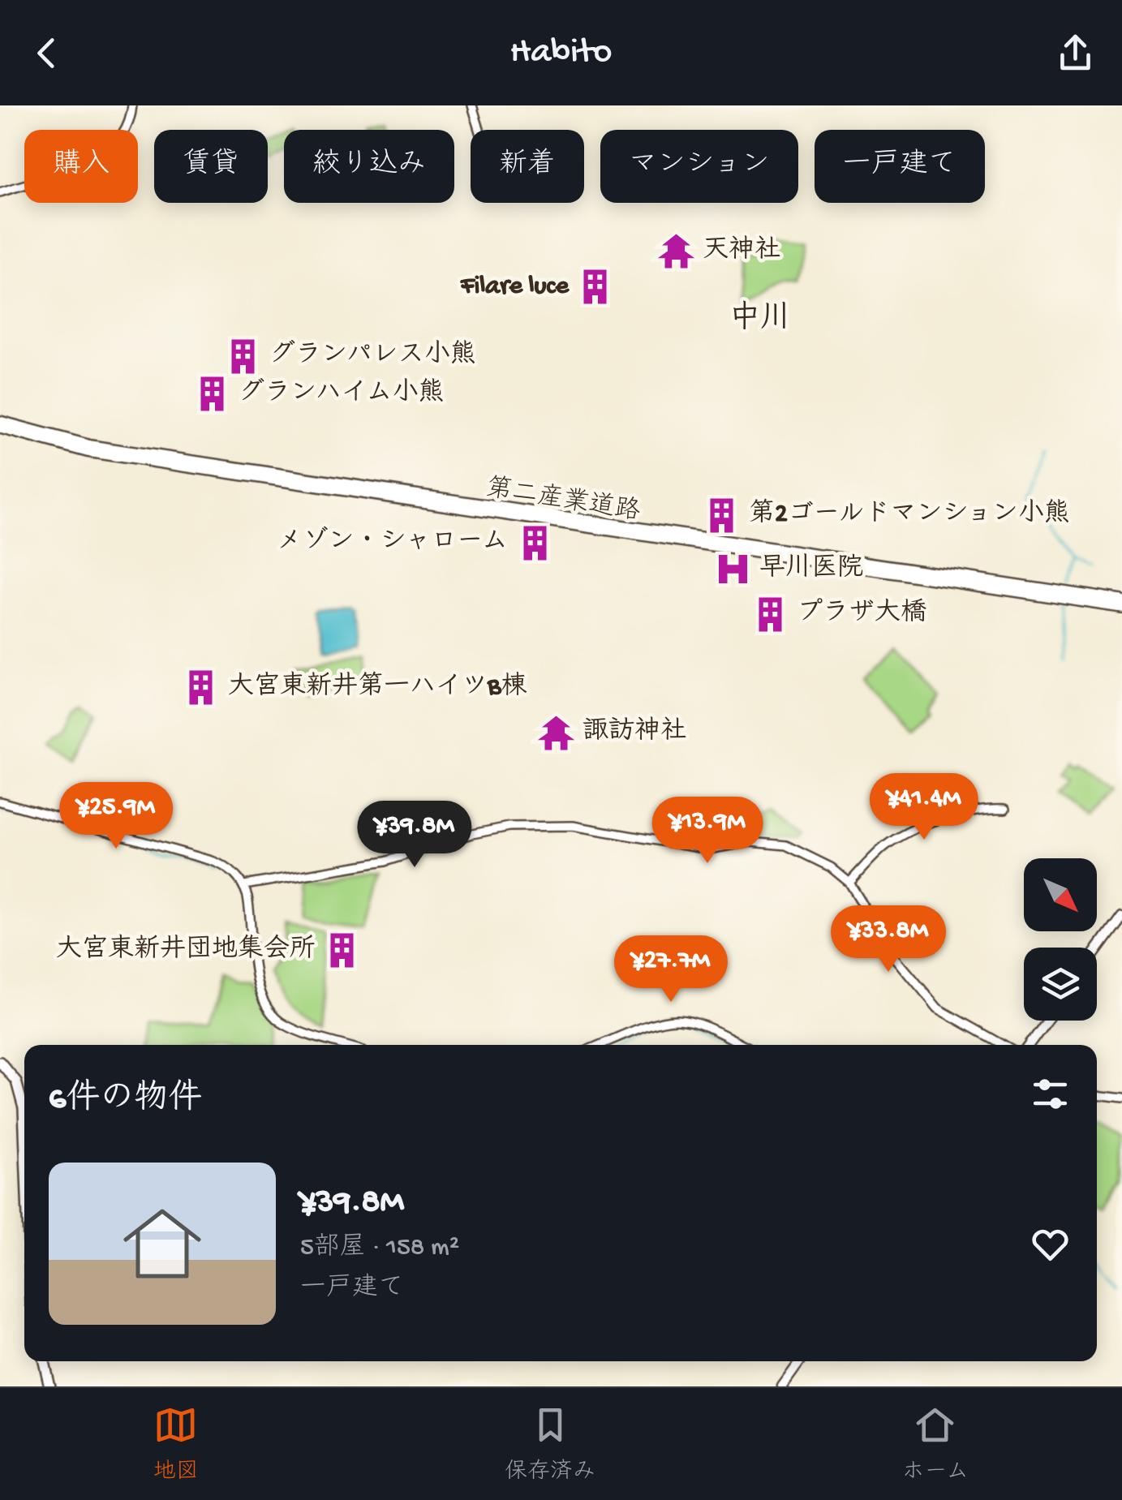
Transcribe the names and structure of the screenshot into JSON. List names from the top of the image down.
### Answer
{
  "streets": {
    "main road": ["第二産業道路"]
  },
  "districts": ["中川"],
  "places": {
    "temple": ["天神社", "諏訪神社"],
    "building": [
      "Filare luce",
      "グランパレス小熊",
      "グランハイム小熊",
      "第2ゴールドマンション小熊",
      "メゾン・シャローム",
      "プラザ大橋",
      "大宮東新井第一ハイツB棟",
      "大宮東新井団地集会所"
    ],
    "hospital": ["早川医院"]
  },
  "north": "bottom right",
  "page": {
    "header": "Habito",
    "chip": [
      "購入",
      "賃貸",
      "絞り込み",
      "新着",
      "マンション",
      "一戸建て"
    ],
    "price": [
      "¥41.4M",
      "¥25.9M",
      "¥13.9M",
      "¥39.8M",
      "¥33.8M",
      "¥27.7M"
    ],
    "heading": "6件の物件",
    "list": [
      {
        "name": "¥39.8M",
        "note": "5部屋 · 158 m² · 一戸建て"
      }
    ],
    "tabs": ["地図", "保存済み", "ホーム"]
  }
}
